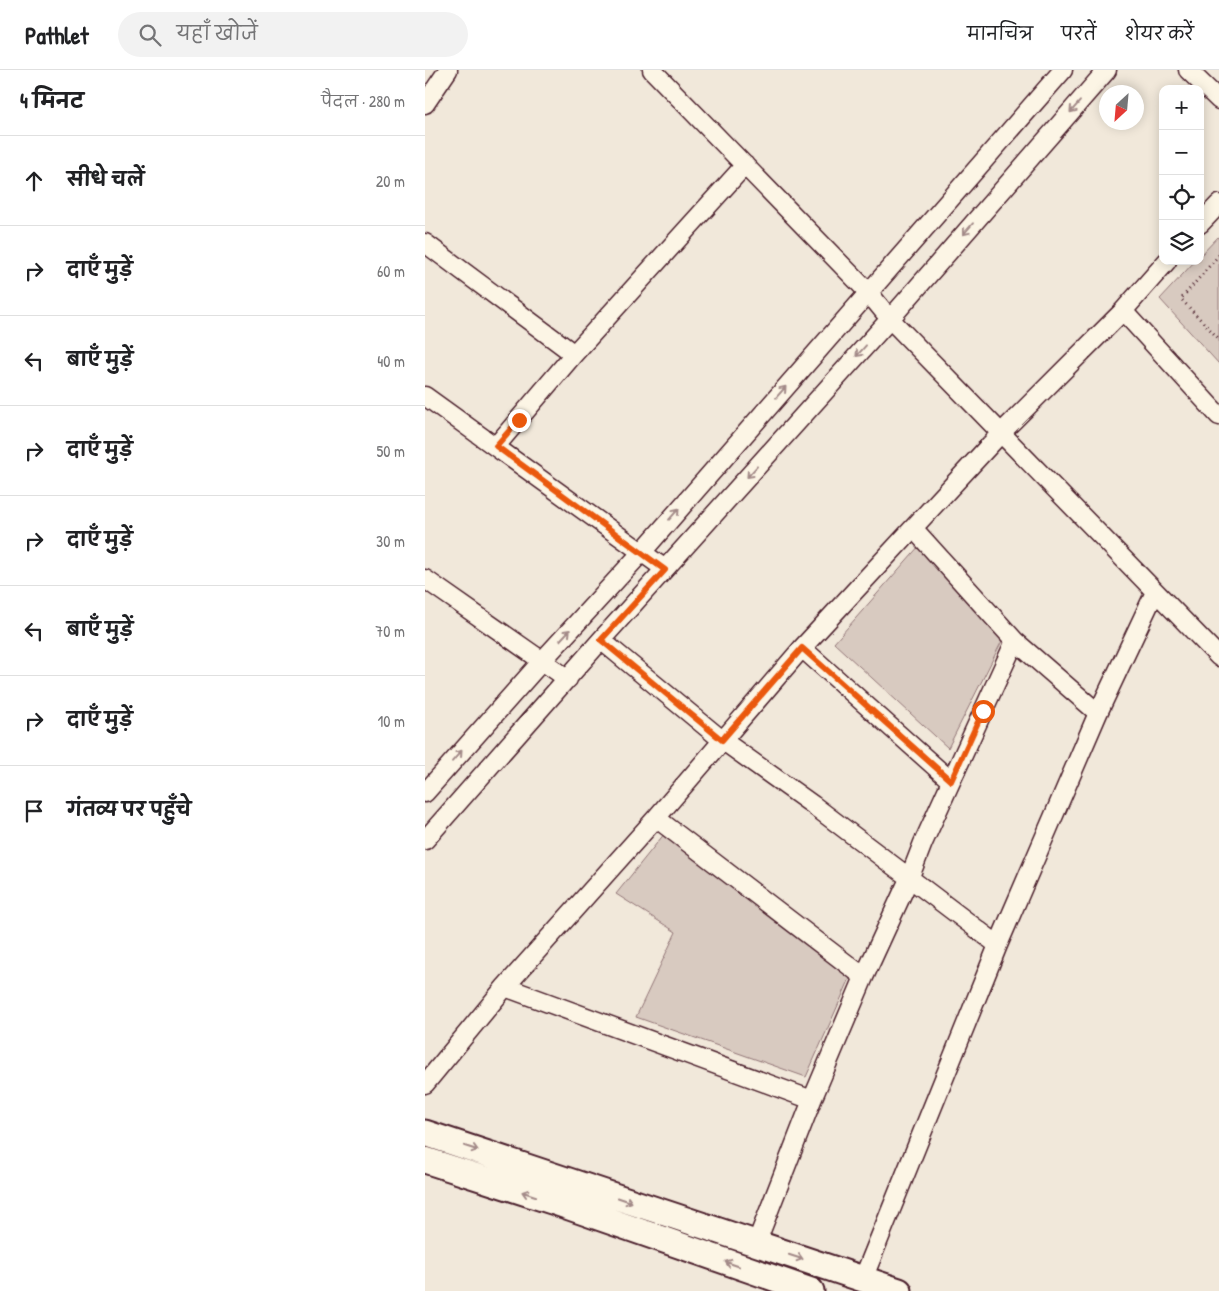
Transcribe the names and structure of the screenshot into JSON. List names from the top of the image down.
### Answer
{
  "north": "bottom left",
  "page": {
    "header": "Pathlet",
    "search": "यहाँ खोजें",
    "nav": ["मानचित्र", "परतें", "शेयर करें"],
    "heading": ["4 मिनट", "पैदल · 280 m"],
    "map_buttons": ["+", "−"],
    "list": [
      ["सीधे चलें", "20 m"],
      ["दाएँ मुड़ें", "60 m"],
      ["बाएँ मुड़ें", "40 m"],
      ["दाएँ मुड़ें", "50 m"],
      ["दाएँ मुड़ें", "30 m"],
      ["बाएँ मुड़ें", "70 m"],
      ["दाएँ मुड़ें", "10 m"],
      "गंतव्य पर पहुँचे"
    ]
  }
}
